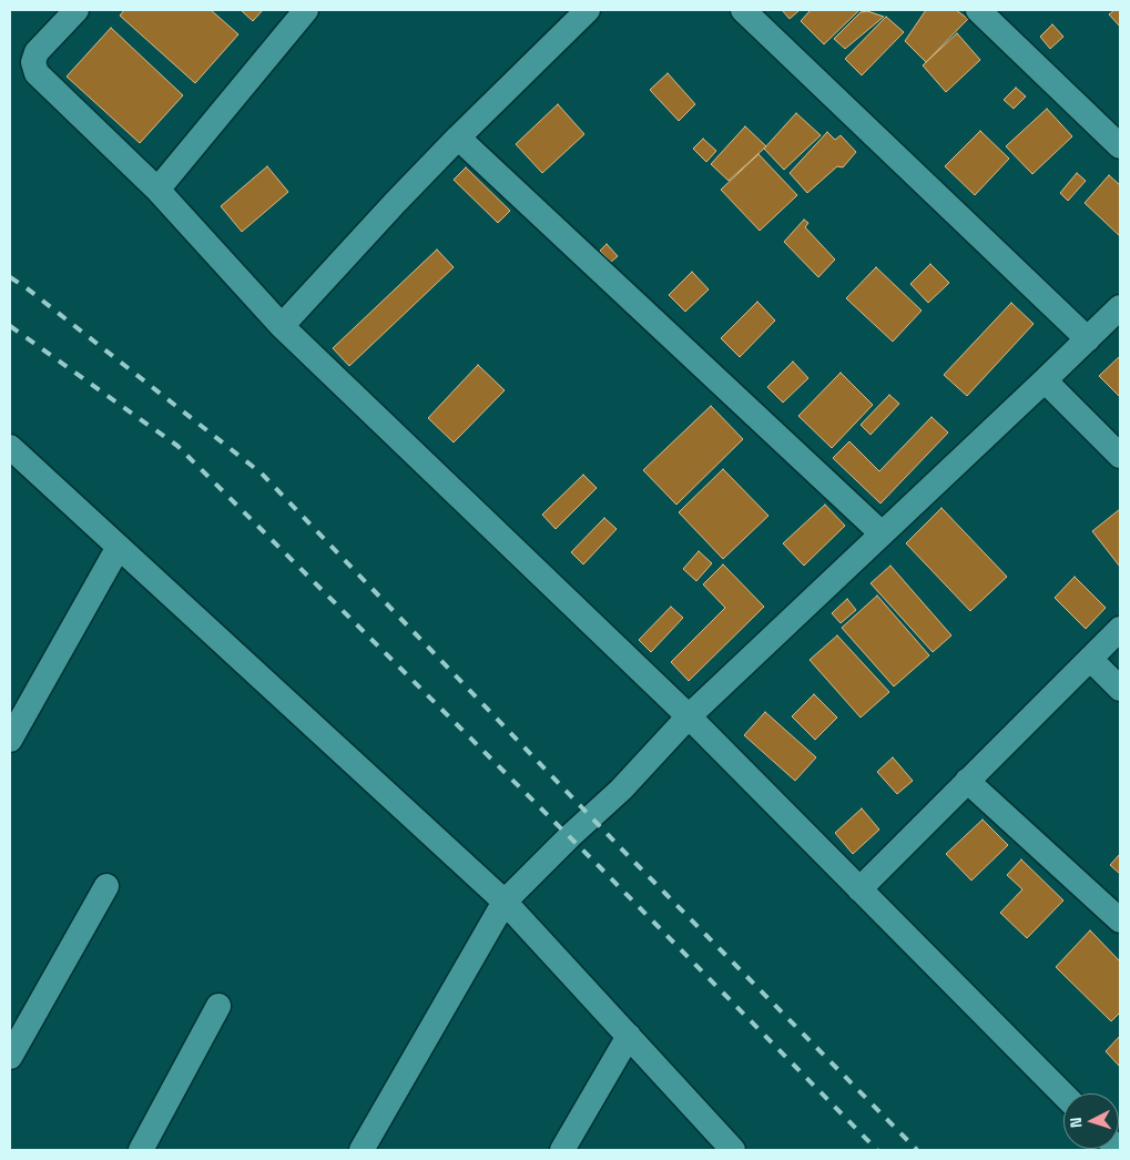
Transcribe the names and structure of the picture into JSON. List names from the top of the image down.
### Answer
{
  "north": "left"
}
